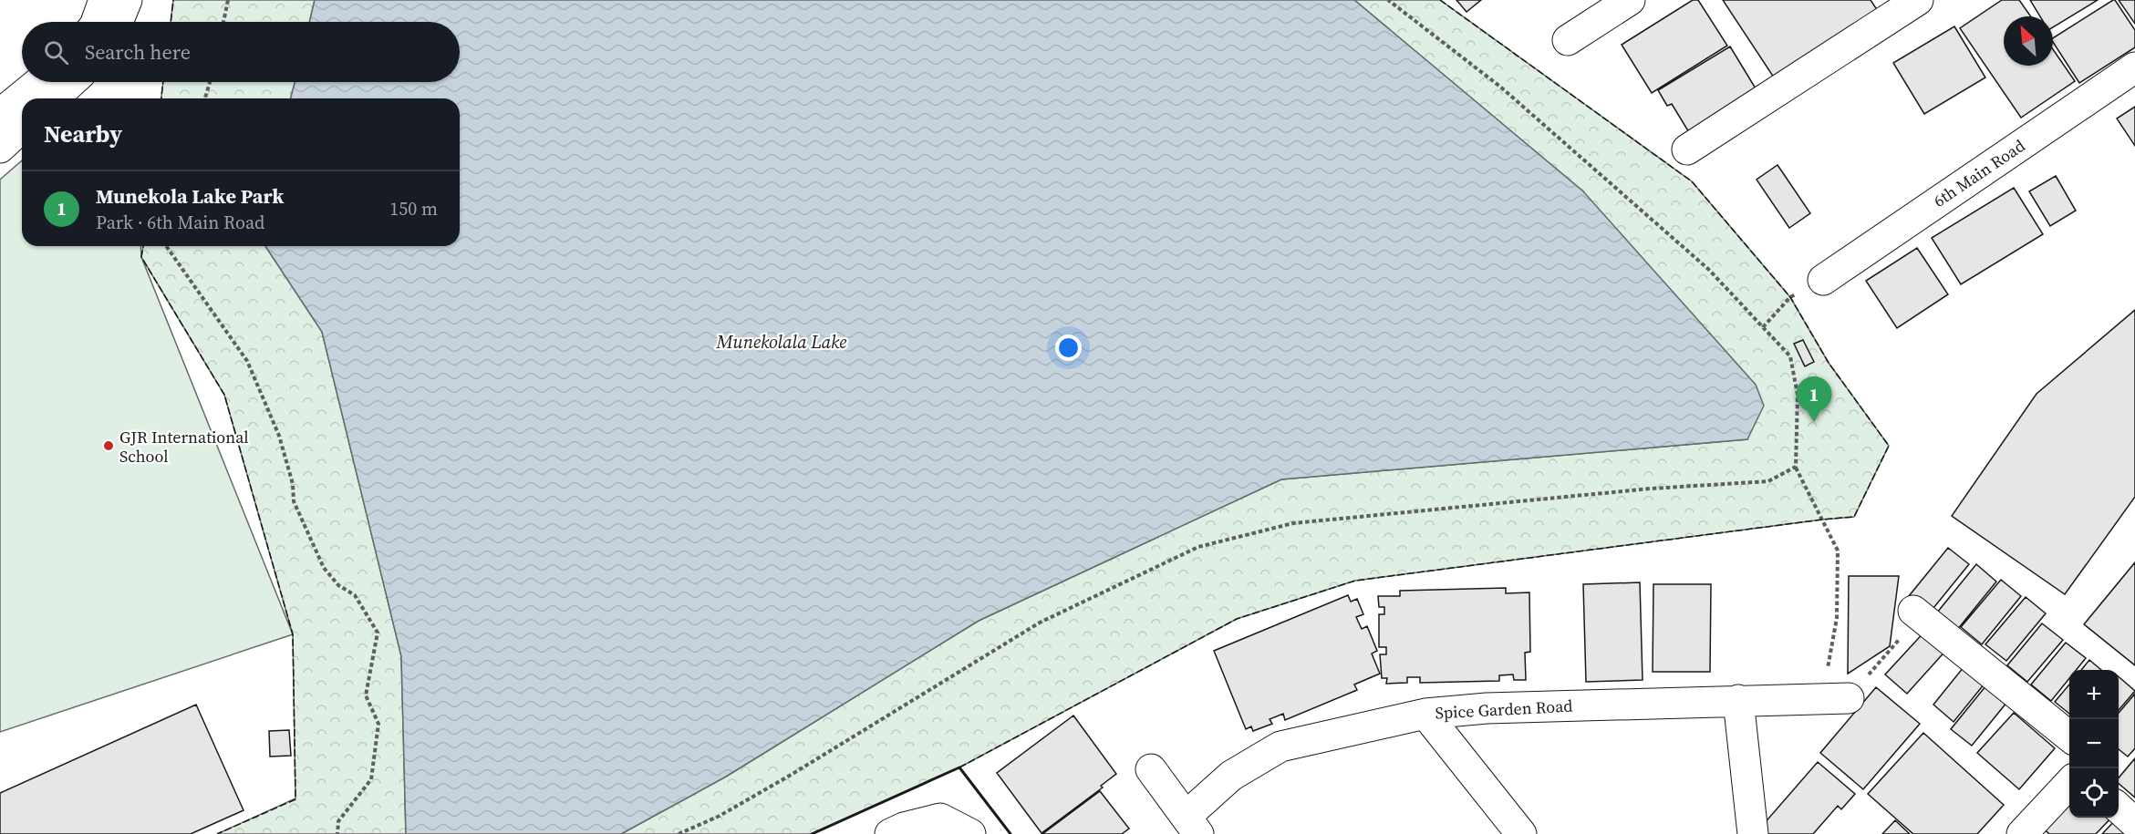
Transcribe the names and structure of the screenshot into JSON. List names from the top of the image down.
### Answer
{
  "streets": {
    "street": ["6th Main Road", "Spice Garden Road"]
  },
  "water": ["Munekolala Lake"],
  "places": ["GJR International School"],
  "north": "top left",
  "page": {
    "search": "Search here",
    "heading": "Nearby",
    "list": [
      {
        "mark": "1",
        "name": "Munekola Lake Park",
        "note": "Park · 6th Main Road",
        "value": "150 m"
      }
    ],
    "pins": "1",
    "map_buttons": ["+", "−"]
  }
}
